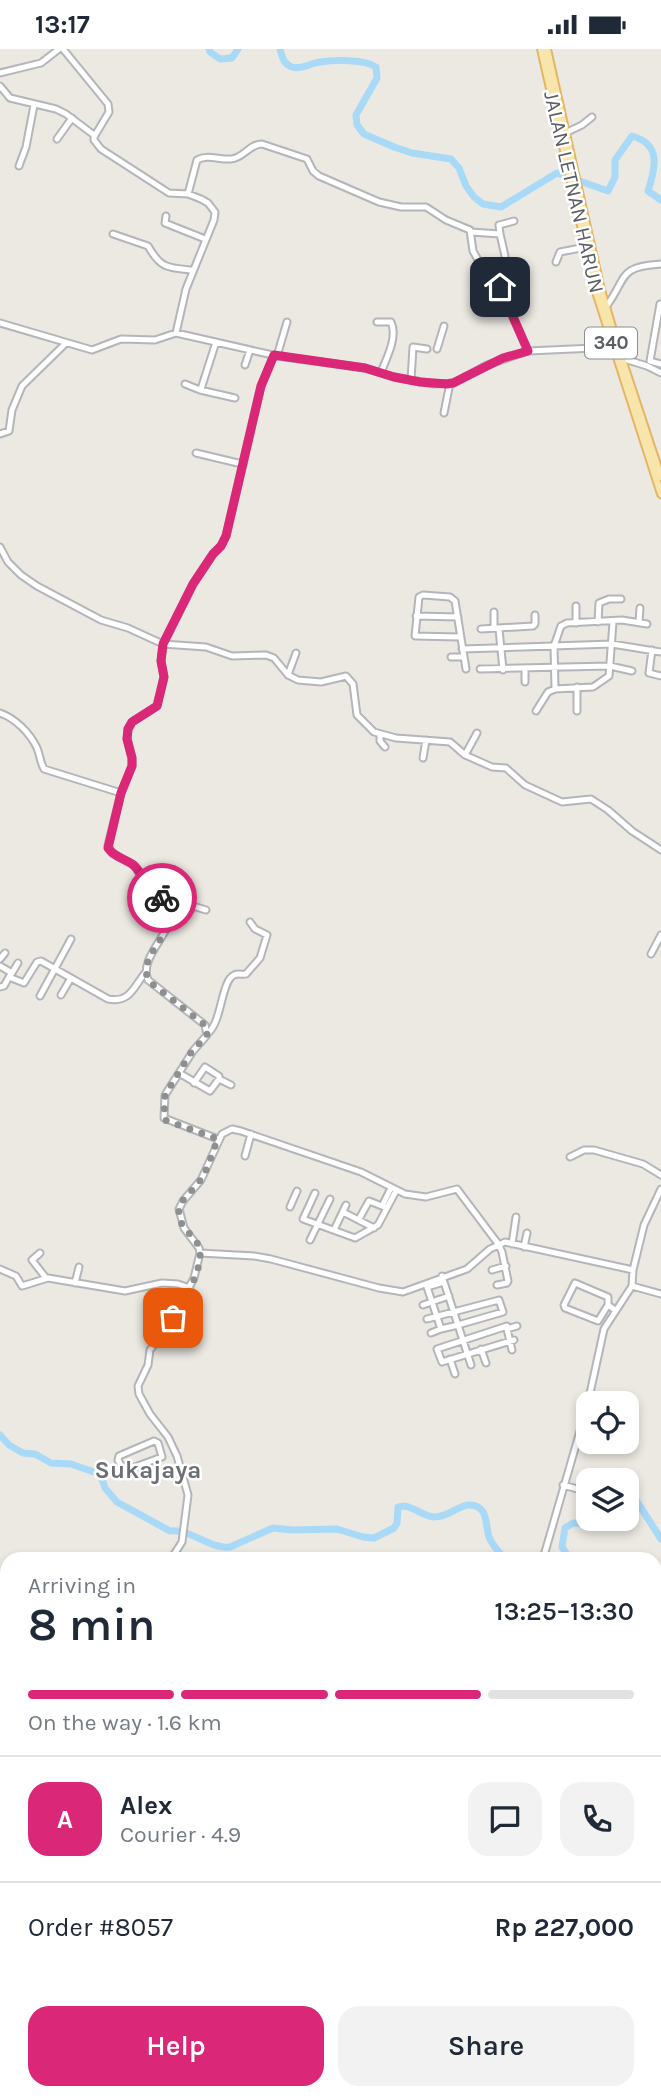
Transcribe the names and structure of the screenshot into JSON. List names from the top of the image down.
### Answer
{
  "streets": {
    "main road": ["JALAN LETNAN HARUN", "340"]
  },
  "districts": ["Sukajaya"],
  "page": {
    "status": "13:17",
    "heading": ["8 min", "Arriving in", "13:25–13:30"],
    "panel": [
      "Alex",
      "Courier · 4.9",
      "Order #8057",
      "Rp 227,000"
    ],
    "bar": "On the way · 1.6 km",
    "round": "A",
    "buttons": ["Help", "Share"]
  }
}
